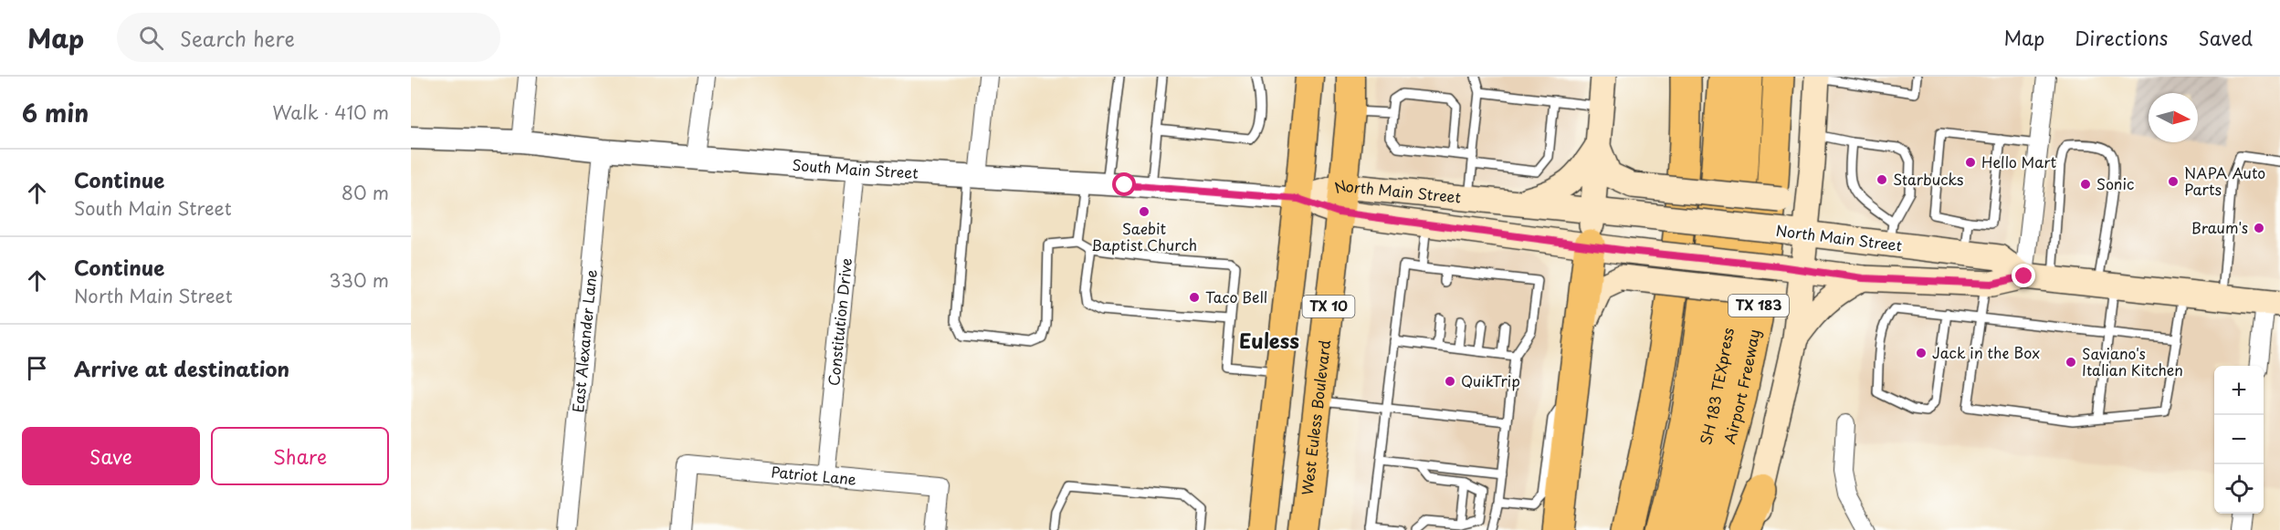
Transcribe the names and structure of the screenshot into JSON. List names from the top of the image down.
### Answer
{
  "streets": {
    "highway": ["TX 183", "Airport Freeway", "SH 183 TEXpress"],
    "main road": ["North Main Street", "TX 10", "West Euless Boulevard"],
    "street": [
      "South Main Street",
      "Constitution Drive",
      "East Alexander Lane",
      "Patriot Lane"
    ]
  },
  "crossings": [
    ["South Main Street", "North Main Street"],
    ["South Main Street", "TX 10"],
    ["South Main Street", "Constitution Drive"],
    ["South Main Street", "East Alexander Lane"],
    ["North Main Street", "TX 10"],
    ["North Main Street", "West Euless Boulevard"],
    ["Constitution Drive", "Patriot Lane"]
  ],
  "districts": ["Euless"],
  "places": [
    "Hello Mart",
    "Starbucks",
    "NAPA Auto Parts",
    "Sonic",
    "Saebit Baptist Church",
    "Braum's",
    "Taco Bell",
    "Jack in the Box",
    "Saviano's Italian Kitchen",
    "QuikTrip"
  ],
  "north": "right",
  "page": {
    "header": "Map",
    "search": "Search here",
    "nav": ["Map", "Directions", "Saved"],
    "heading": ["6 min", "Walk · 410 m"],
    "list": [
      ["Continue", "South Main Street", "80 m"],
      ["Continue", "North Main Street", "330 m"],
      "Arrive at destination"
    ],
    "map_buttons": ["+", "−"],
    "buttons": ["Save", "Share"]
  }
}
